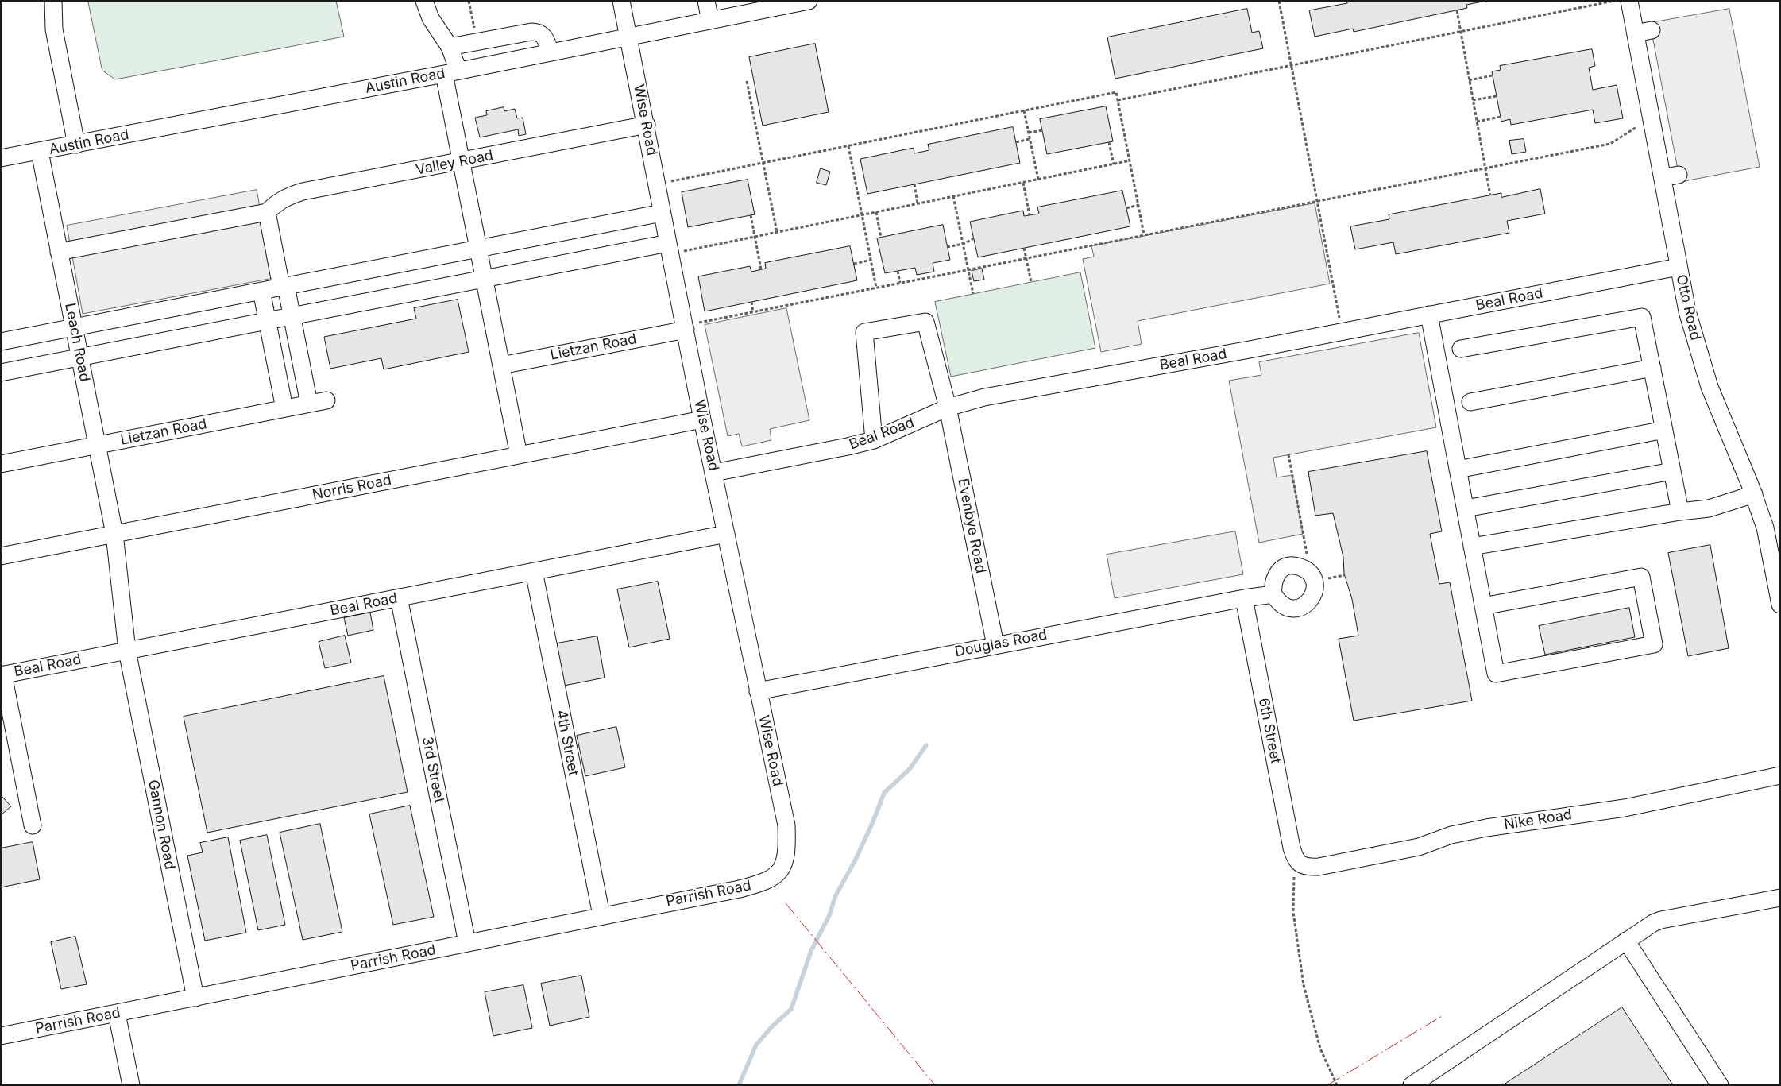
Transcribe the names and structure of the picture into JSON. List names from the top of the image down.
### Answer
{
  "streets": {
    "street": [
      "Austin Road",
      "Wise Road",
      "Valley Road",
      "Beal Road",
      "Otto Road",
      "Leach Road",
      "Lietzan Road",
      "Norris Road",
      "Evenbye Road",
      "Douglas Road",
      "6th Street",
      "4th Street",
      "3rd Street",
      "Nike Road",
      "Gannon Road",
      "Parrish Road"
    ]
  },
  "crossings": [
    ["Austin Road", "Wise Road"],
    ["Austin Road", "Leach Road"],
    ["Wise Road", "Valley Road"],
    ["Wise Road", "Beal Road"],
    ["Wise Road", "Lietzan Road"],
    ["Wise Road", "Norris Road"],
    ["Wise Road", "Douglas Road"],
    ["Wise Road", "Parrish Road"],
    ["Beal Road", "Otto Road"],
    ["Beal Road", "Evenbye Road"],
    ["Beal Road", "4th Street"],
    ["Beal Road", "3rd Street"],
    ["Beal Road", "Gannon Road"],
    ["Leach Road", "Lietzan Road"],
    ["Leach Road", "Norris Road"],
    ["Leach Road", "Gannon Road"],
    ["Norris Road", "Gannon Road"],
    ["Evenbye Road", "Douglas Road"],
    ["Douglas Road", "6th Street"],
    ["6th Street", "Nike Road"],
    ["4th Street", "Parrish Road"],
    ["3rd Street", "Parrish Road"],
    ["Gannon Road", "Parrish Road"]
  ]
}
